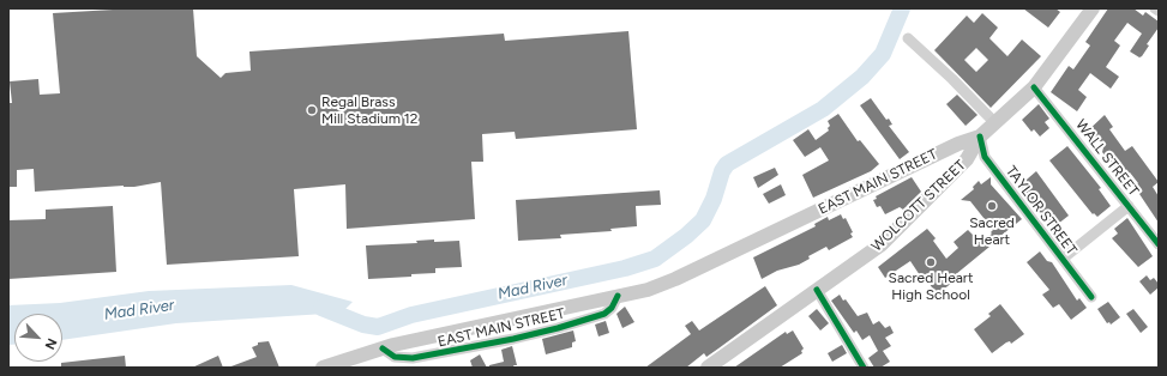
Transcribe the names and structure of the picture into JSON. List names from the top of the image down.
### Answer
{
  "streets": {
    "main road": ["EAST MAIN STREET", "WOLCOTT STREET"],
    "street": ["WALL STREET", "TAYLOR STREET"]
  },
  "crossings": [
    ["WALL STREET", "EAST MAIN STREET"],
    ["EAST MAIN STREET", "WOLCOTT STREET"],
    ["EAST MAIN STREET", "TAYLOR STREET"],
    ["WOLCOTT STREET", "TAYLOR STREET"]
  ],
  "water": ["Mad River"],
  "places": ["Regal Brass Mill Stadium 12", "Sacred Heart", "Sacred Heart High School"],
  "north": "bottom right"
}
